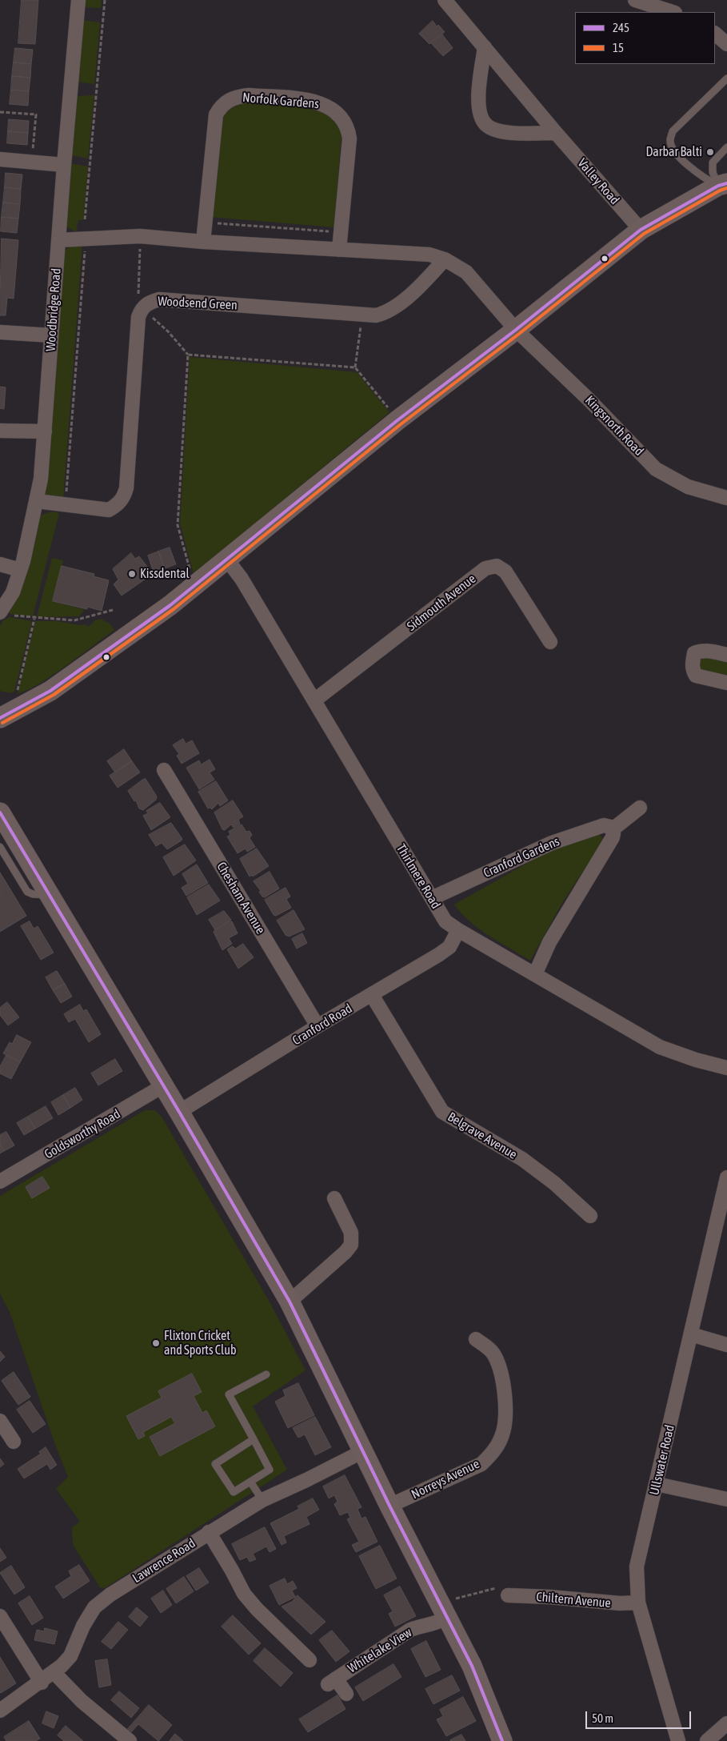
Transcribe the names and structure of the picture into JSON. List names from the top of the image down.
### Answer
{
  "streets": {
    "street": [
      "Norfolk Gardens",
      "Valley Road",
      "Woodsend Green",
      "Woodbridge Road",
      "Kingsnorth Road",
      "Sidmouth Avenue",
      "Cranford Gardens",
      "Thirlmere Road",
      "Chesham Avenue",
      "Cranford Road",
      "Goldsworthy Road",
      "Belgrave Avenue",
      "Ullswater Road",
      "Norreys Avenue",
      "Lawrence Road",
      "Chiltern Avenue",
      "Whitelake View"
    ]
  },
  "crossings": [
    ["Woodsend Green", "Woodbridge Road"],
    ["Sidmouth Avenue", "Thirlmere Road"],
    ["Cranford Gardens", "Thirlmere Road"],
    ["Thirlmere Road", "Cranford Road"],
    ["Chesham Avenue", "Cranford Road"],
    ["Cranford Road", "Belgrave Avenue"],
    ["Ullswater Road", "Chiltern Avenue"]
  ],
  "places": ["Darbar Balti", "Kissdental", "Flixton Cricket and Sports Club"],
  "lines": ["transit line 245", "transit line 15"],
  "legend": ["245", "15"],
  "scale_bar": "50 m"
}
